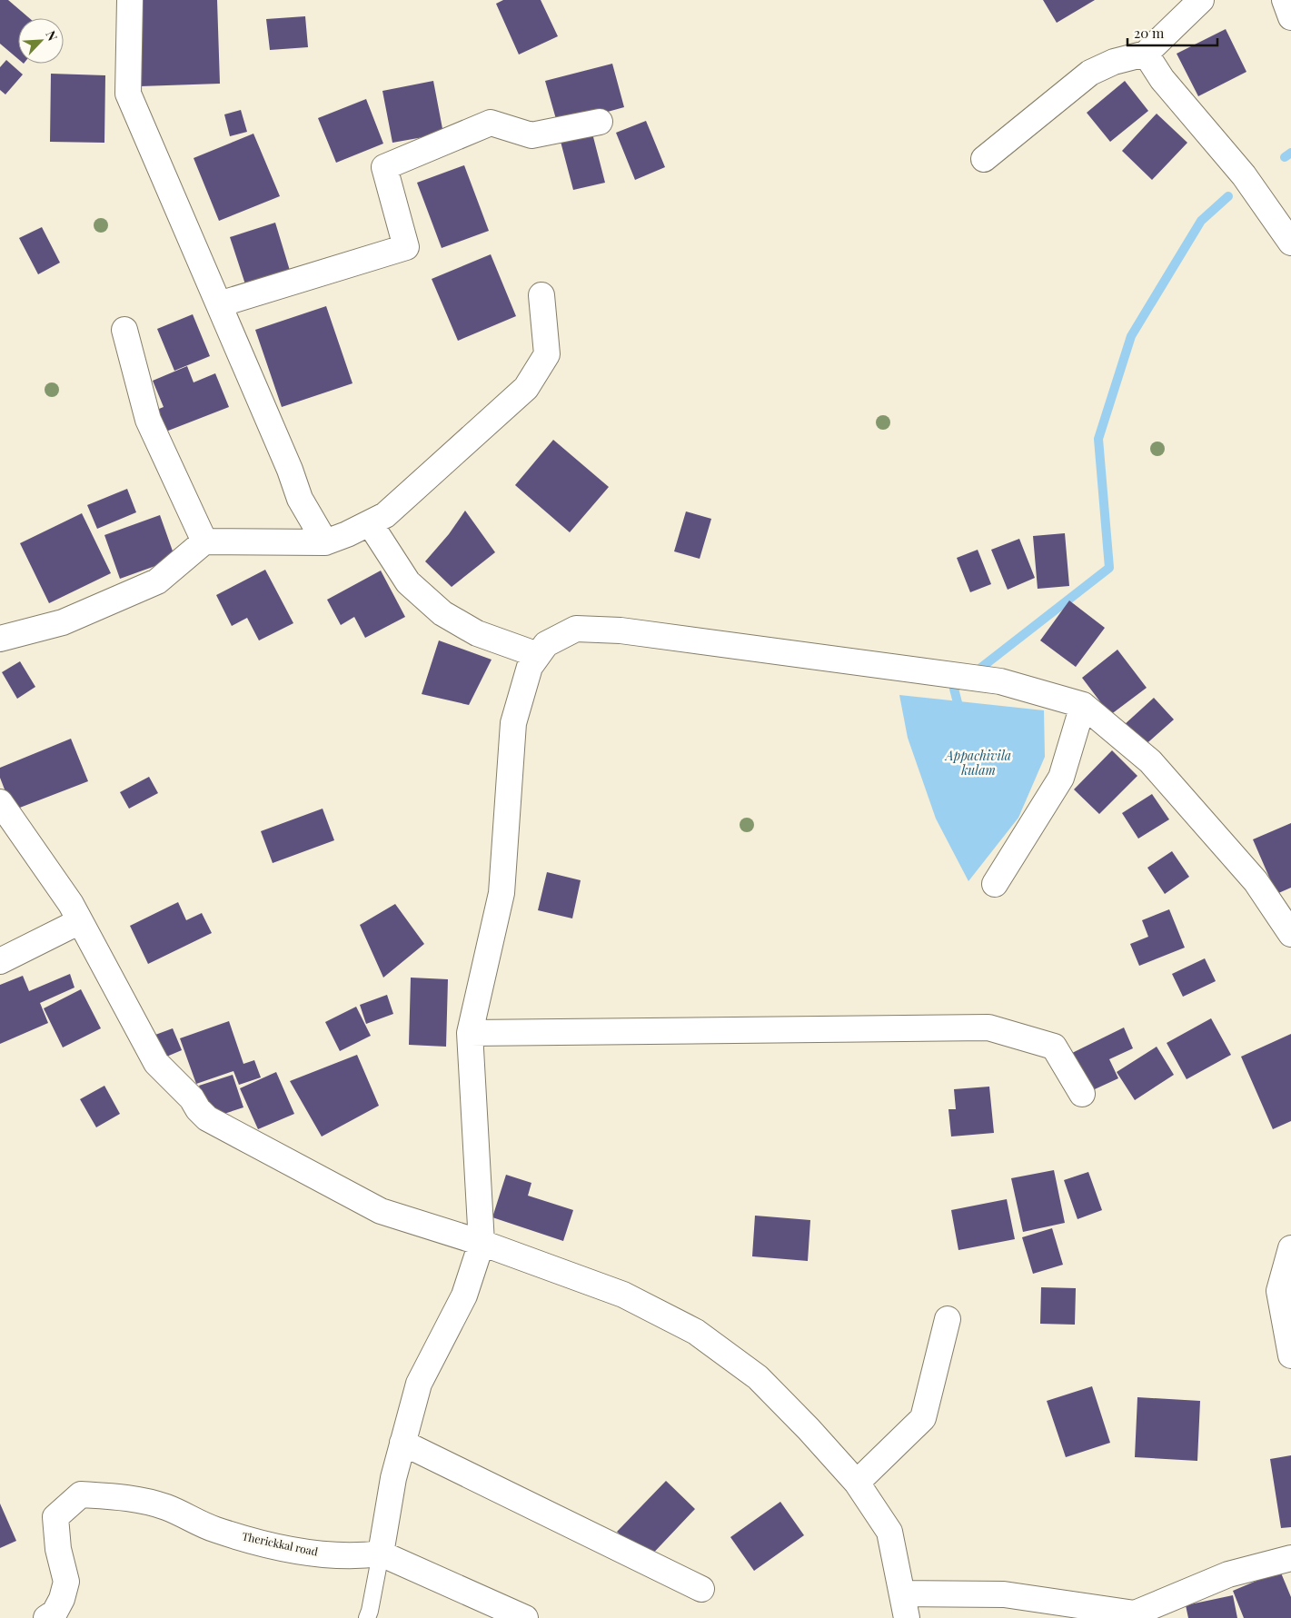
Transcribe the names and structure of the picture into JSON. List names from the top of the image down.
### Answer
{
  "streets": {
    "street": ["Therickkal road"]
  },
  "water": ["Appachivila kulam"],
  "scale_bar": "20 m",
  "north": "top right"
}
